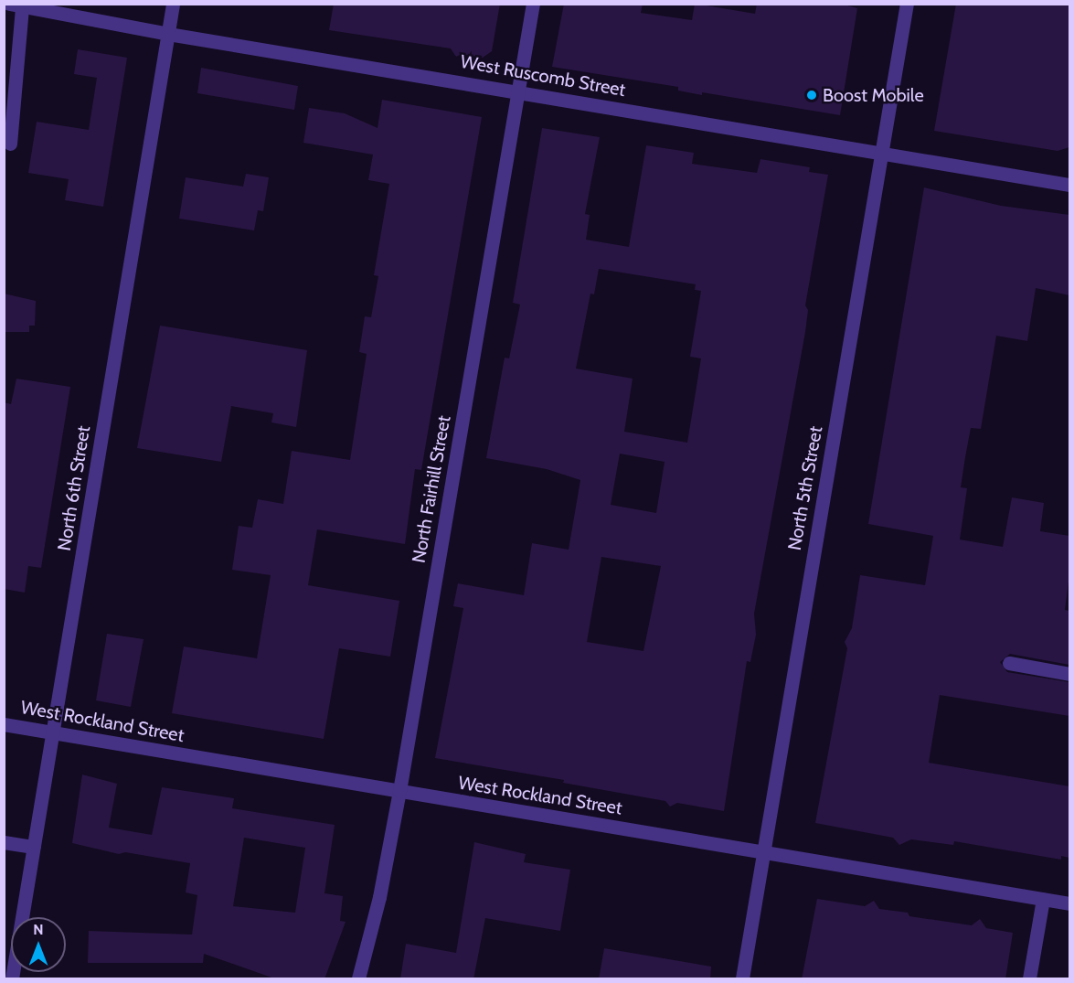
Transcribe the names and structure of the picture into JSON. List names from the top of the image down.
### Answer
{
  "streets": {
    "street": [
      "West Ruscomb Street",
      "North 6th Street",
      "North 5th Street",
      "North Fairhill Street",
      "West Rockland Street"
    ]
  },
  "crossings": [
    ["West Ruscomb Street", "North 6th Street"],
    ["West Ruscomb Street", "North 5th Street"],
    ["West Ruscomb Street", "North Fairhill Street"],
    ["North 6th Street", "West Rockland Street"],
    ["North 5th Street", "West Rockland Street"],
    ["North Fairhill Street", "West Rockland Street"]
  ],
  "places": ["Boost Mobile"],
  "north": "top"
}
